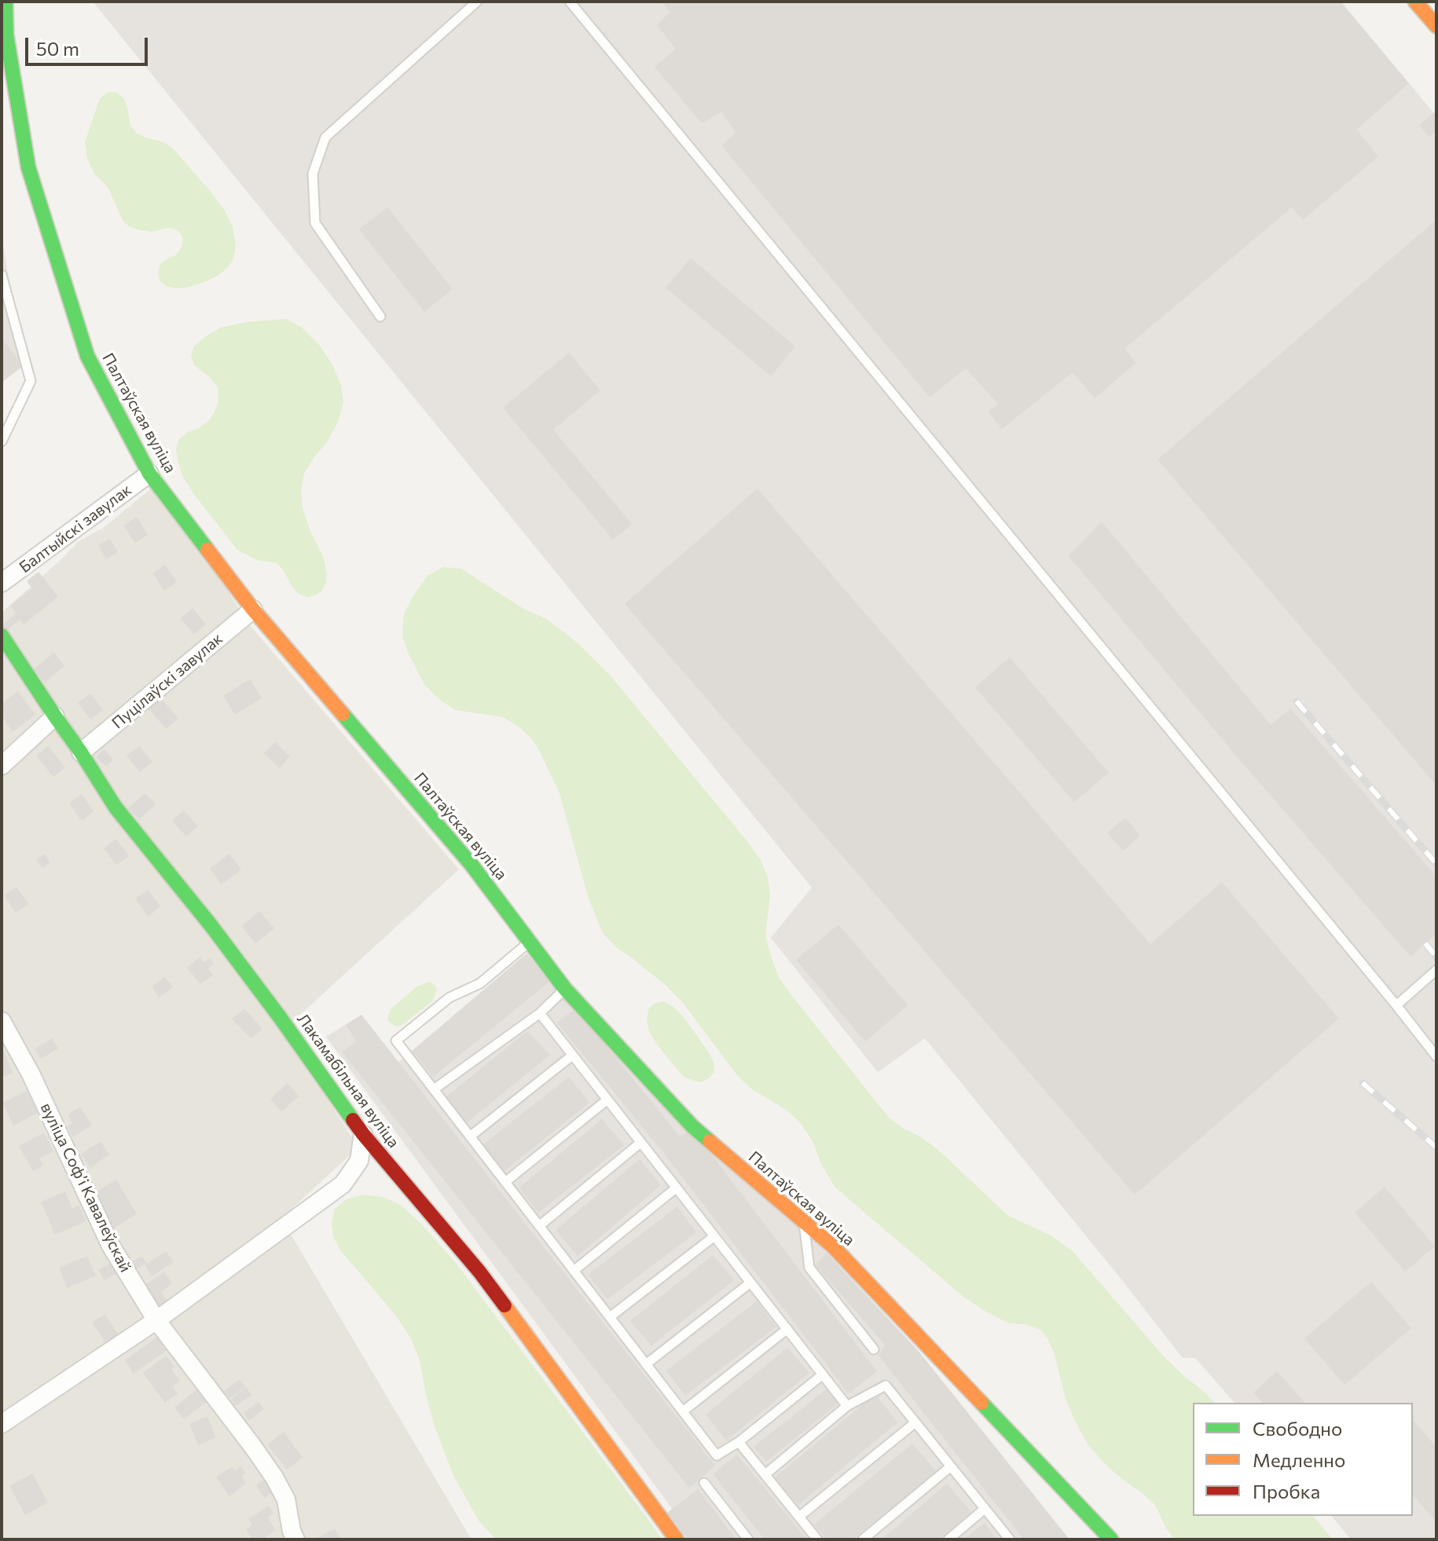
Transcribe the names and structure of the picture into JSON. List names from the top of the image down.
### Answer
{
  "streets": {
    "street": [
      "Палтаўская вуліца",
      "Балтыйскі завулак",
      "Пуцілаўскі завулак",
      "Лакамабільная вуліца",
      "вуліца Софʼі Кавалеўскай"
    ]
  },
  "crossings": [
    ["Палтаўская вуліца", "Балтыйскі завулак"],
    ["Палтаўская вуліца", "Пуцілаўскі завулак"],
    ["Пуцілаўскі завулак", "Лакамабільная вуліца"]
  ],
  "legend": ["Свободно", "Медленно", "Пробка"],
  "scale_bar": "50 m"
}
